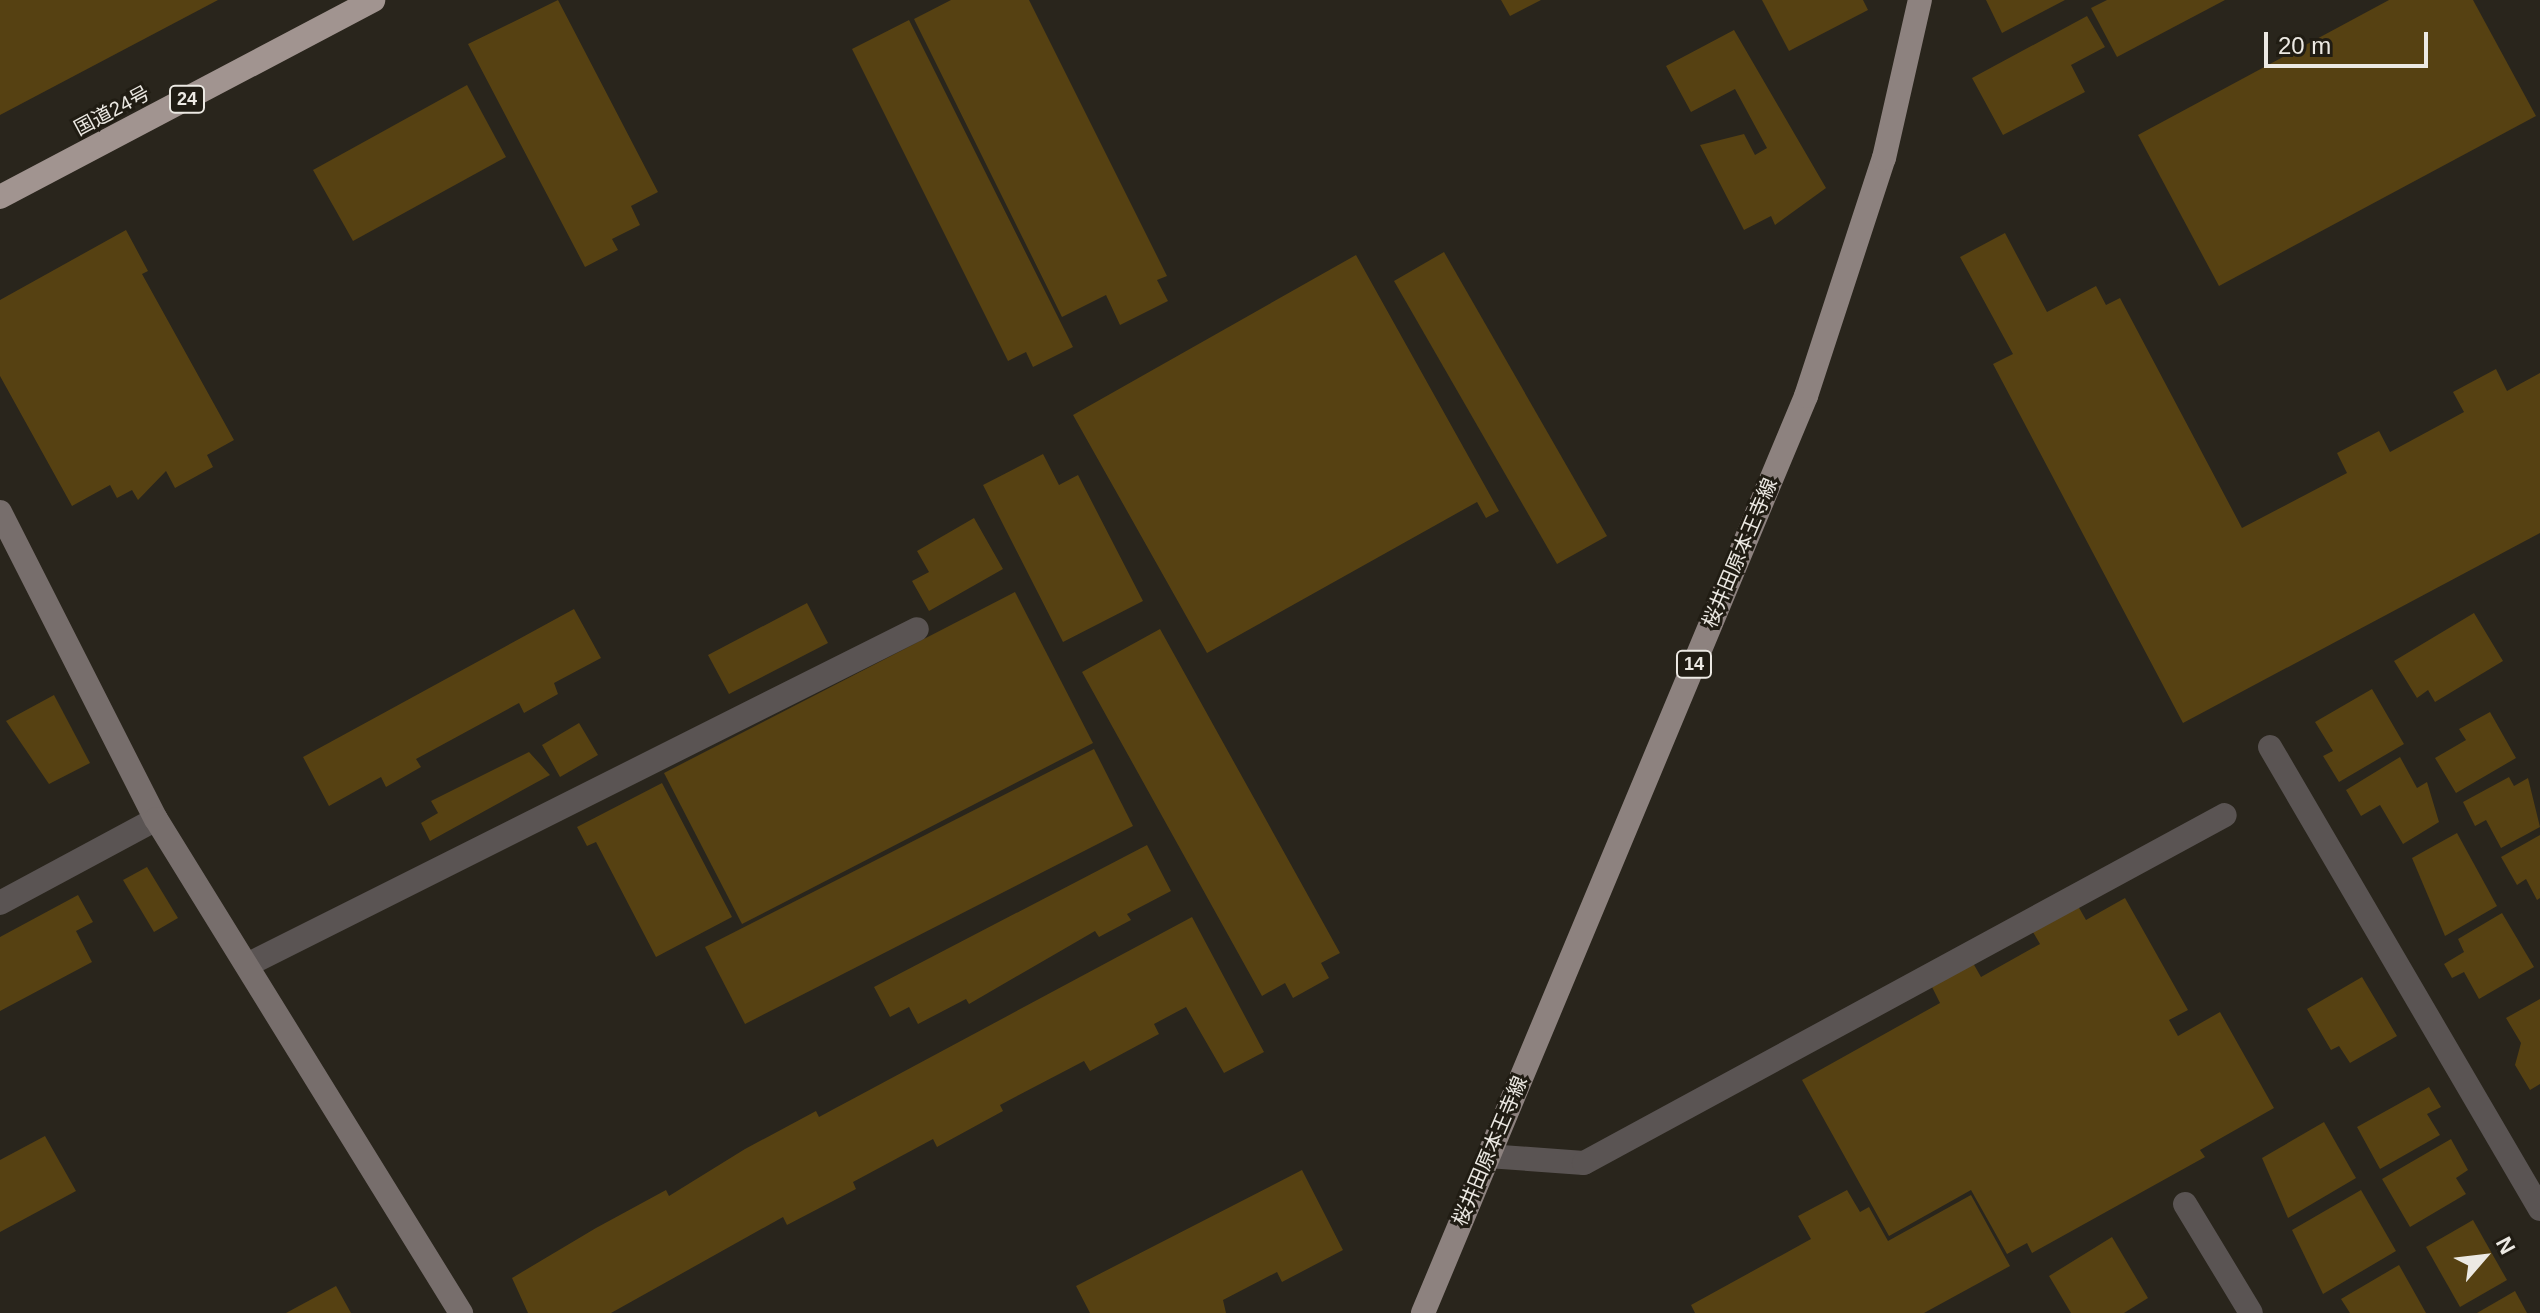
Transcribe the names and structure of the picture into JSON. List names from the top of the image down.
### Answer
{
  "streets": {
    "highway": ["24", "国道24号"],
    "main road": ["桜井田原本王寺線", "14"]
  },
  "scale_bar": "20 m",
  "north": "top right"
}
